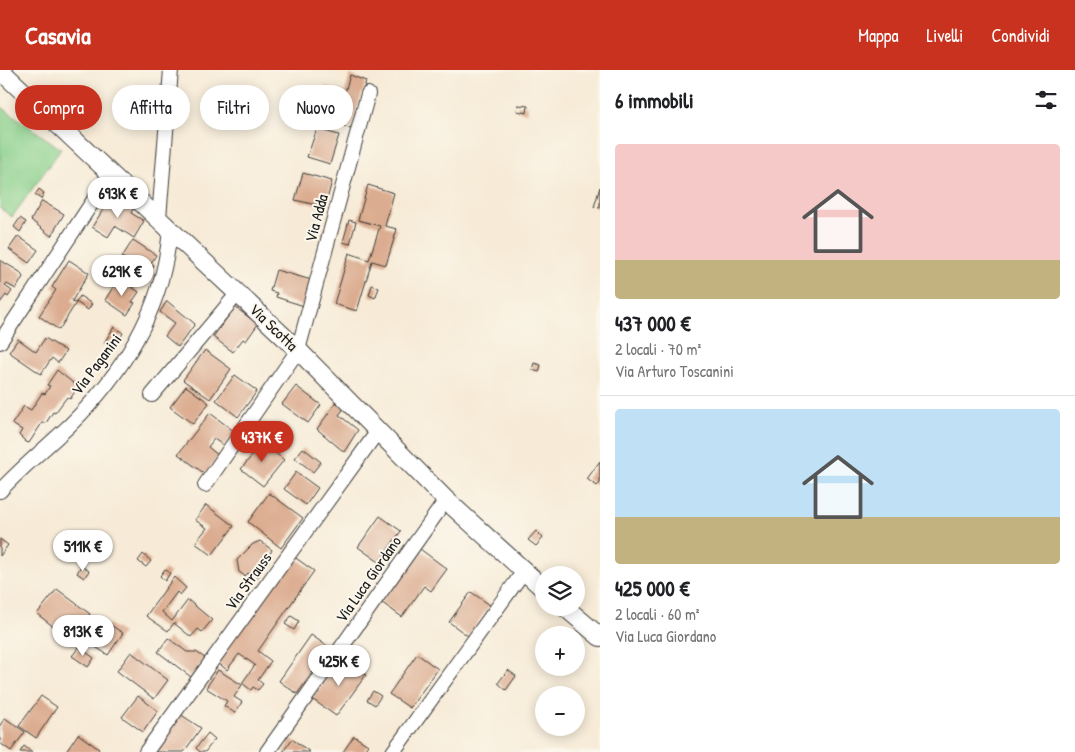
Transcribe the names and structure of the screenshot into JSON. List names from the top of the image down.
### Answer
{
  "streets": {
    "street": [
      "Via Adda",
      "Via Scotta",
      "Via Paganini",
      "Via Luca Giordano",
      "Via Strauss"
    ]
  },
  "crossings": [
    ["Via Adda", "Via Scotta"],
    ["Via Scotta", "Via Paganini"],
    ["Via Scotta", "Via Luca Giordano"],
    ["Via Scotta", "Via Strauss"]
  ],
  "page": {
    "header": "Casavia",
    "nav": ["Mappa", "Livelli", "Condividi"],
    "heading": "6 immobili",
    "chip": [
      "Compra",
      "Affitta",
      "Filtri",
      "Nuovo"
    ],
    "list": [
      {
        "name": "437 000 €",
        "note": "2 locali · 70 m² · Via Arturo Toscanini"
      },
      {
        "name": "425 000 €",
        "note": "2 locali · 60 m² · Via Luca Giordano"
      }
    ],
    "price": [
      "693K €",
      "629K €",
      "437K €",
      "511K €",
      "813K €",
      "425K €"
    ],
    "map_buttons": ["+", "−"]
  }
}
